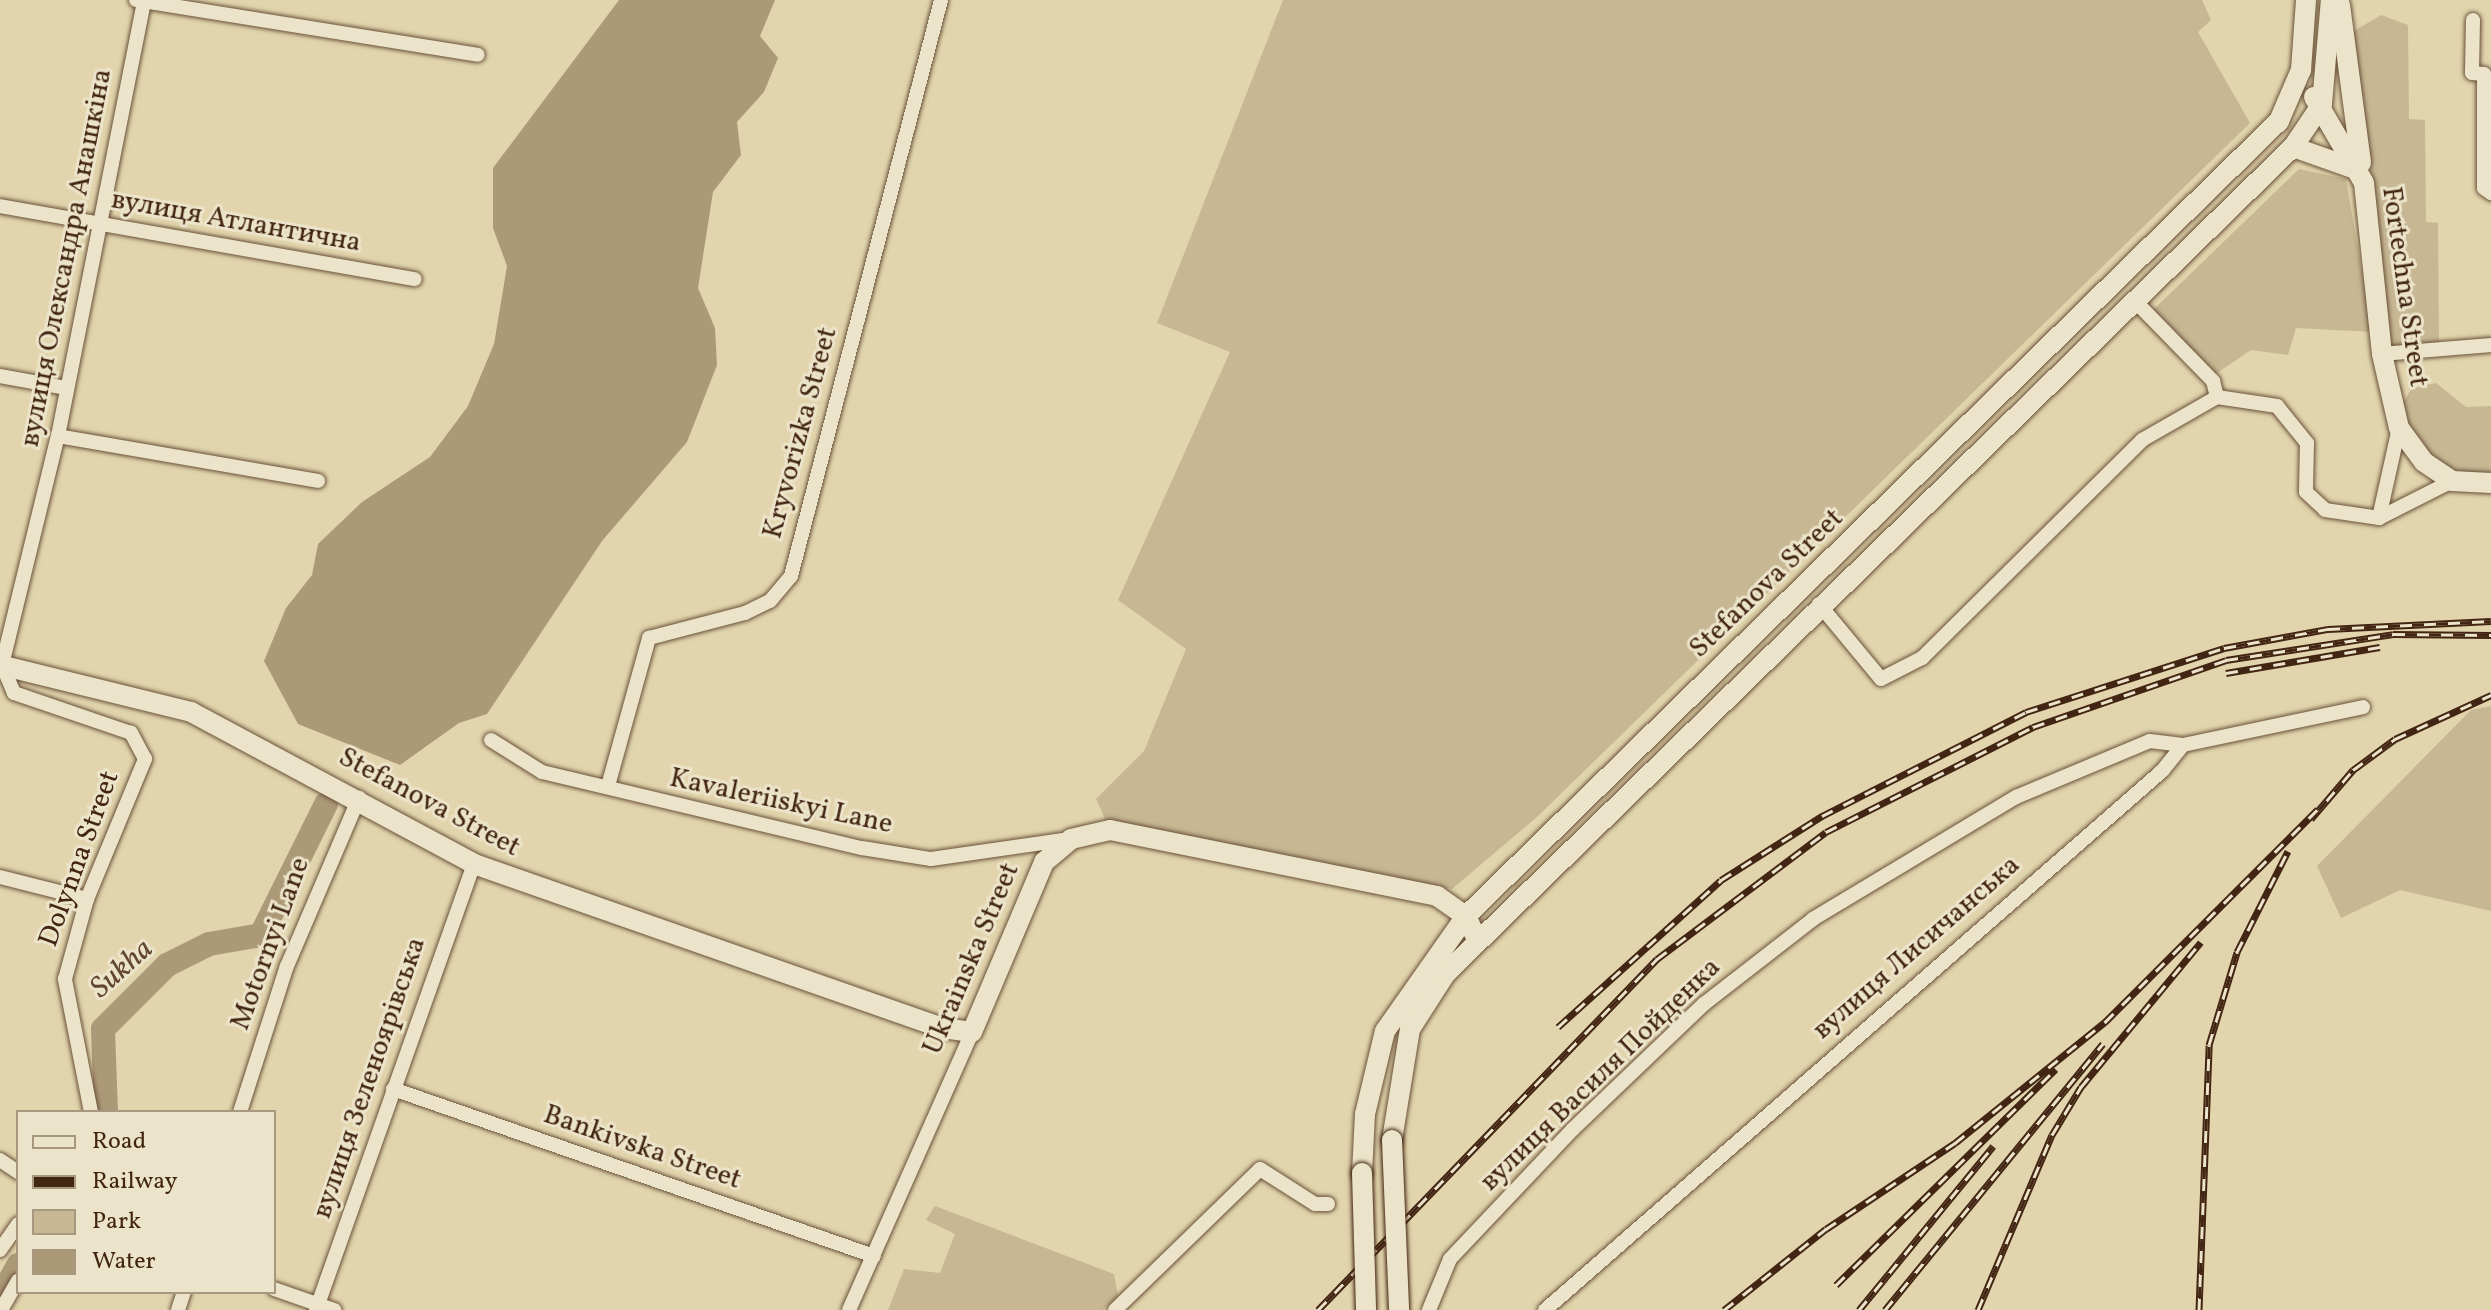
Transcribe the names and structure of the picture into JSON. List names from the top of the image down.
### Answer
{
  "streets": {
    "main road": ["Fortechna Street", "Stefanova Street", "Ukrainska Street"],
    "street": [
      "вулиця Атлантична",
      "вулиця Олександра Анашкіна",
      "Kryvorizka Street",
      "Kavaleriiskyi Lane",
      "Dolynna Street",
      "Motornyi Lane",
      "вулиця Лисичанська",
      "вулиця Василя Пойденка",
      "вулиця Зеленоярівська",
      "Bankivska Street"
    ]
  },
  "crossings": [
    ["вулиця Атлантична", "вулиця Олександра Анашкіна"],
    ["вулиця Олександра Анашкіна", "Stefanova Street"],
    ["вулиця Олександра Анашкіна", "Dolynna Street"],
    ["Fortechna Street", "Stefanova Street"],
    ["Kryvorizka Street", "Kavaleriiskyi Lane"],
    ["Stefanova Street", "Dolynna Street"],
    ["Stefanova Street", "Motornyi Lane"],
    ["Stefanova Street", "Ukrainska Street"],
    ["Stefanova Street", "вулиця Зеленоярівська"],
    ["Kavaleriiskyi Lane", "Ukrainska Street"],
    ["вулиця Лисичанська", "вулиця Василя Пойденка"],
    ["Ukrainska Street", "Bankivska Street"],
    ["вулиця Зеленоярівська", "Bankivska Street"]
  ],
  "water": ["Sukha"],
  "legend": [
    "Road",
    "Railway",
    "Park",
    "Water"
  ]
}
